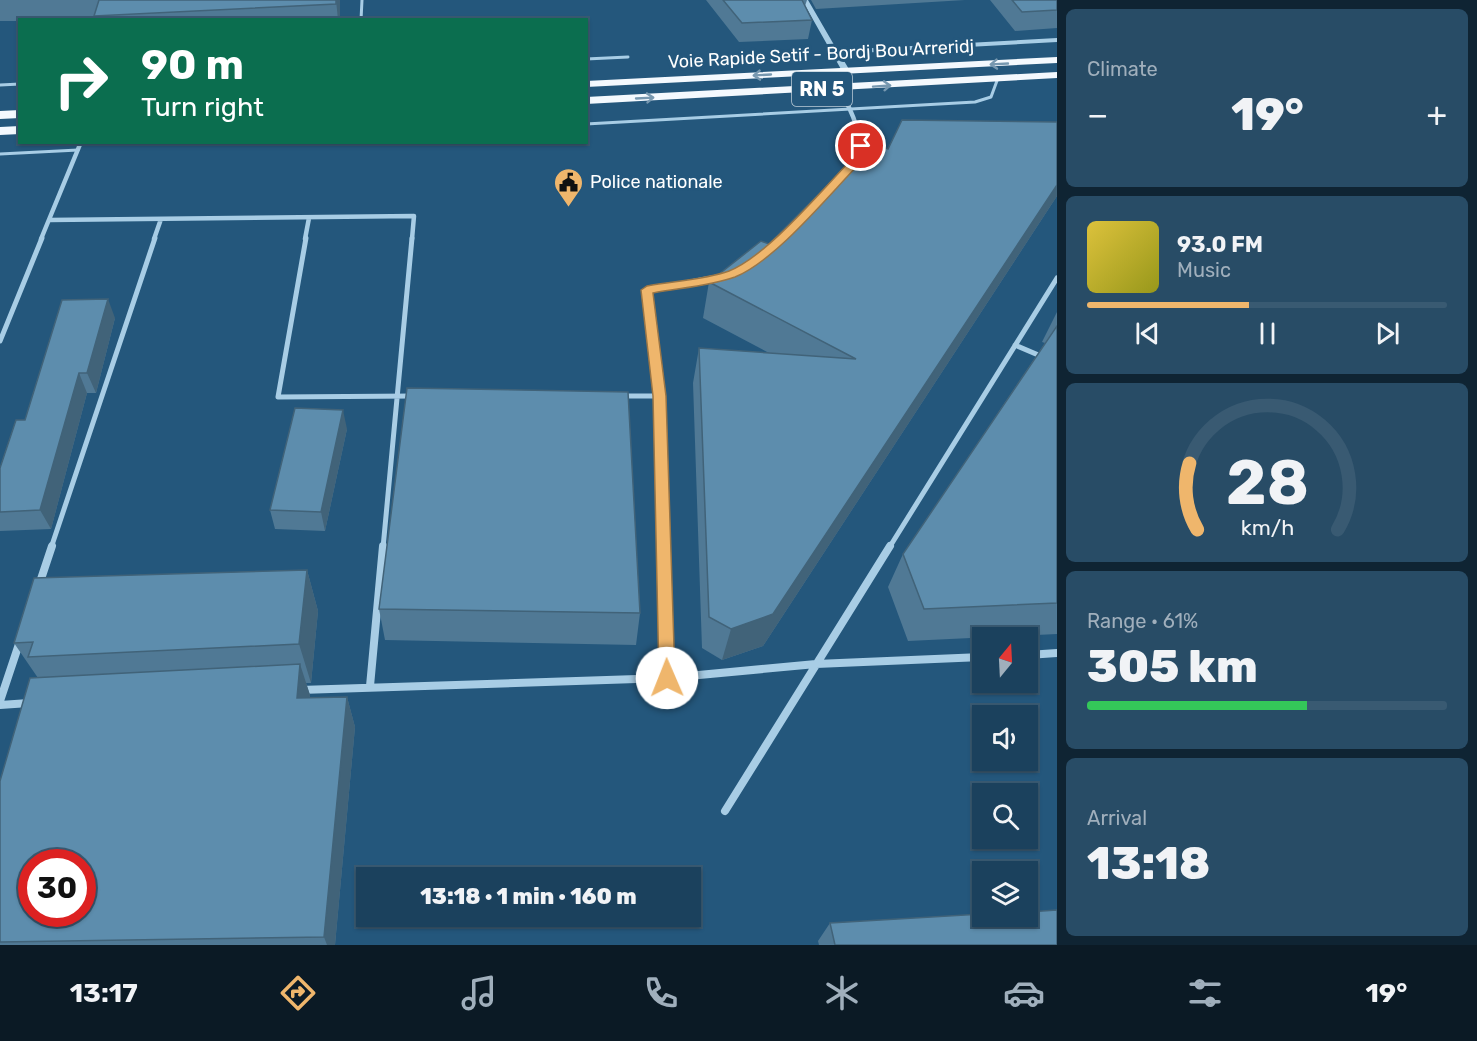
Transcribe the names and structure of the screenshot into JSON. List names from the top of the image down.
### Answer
{
  "streets": {
    "highway": ["Voie Rapide Setif - Bordj Bou Arreridj", "RN 5"]
  },
  "places": {
    "public building": ["Police nationale"]
  },
  "north": "top",
  "page": {
    "tile": [
      "Climate",
      ["Range · 61%", "305 km"],
      ["Arrival", "13:18"]
    ],
    "turn": ["90 m", "Turn right"],
    "heat": ["−", "19°", "+"],
    "song": ["93.0 FM", "Music"],
    "limit": "30",
    "trip": "13:18 · 1 min · 160 m",
    "tabs": ["13:17", "19°"],
    "gauge": ["28", "km/h"]
  }
}
